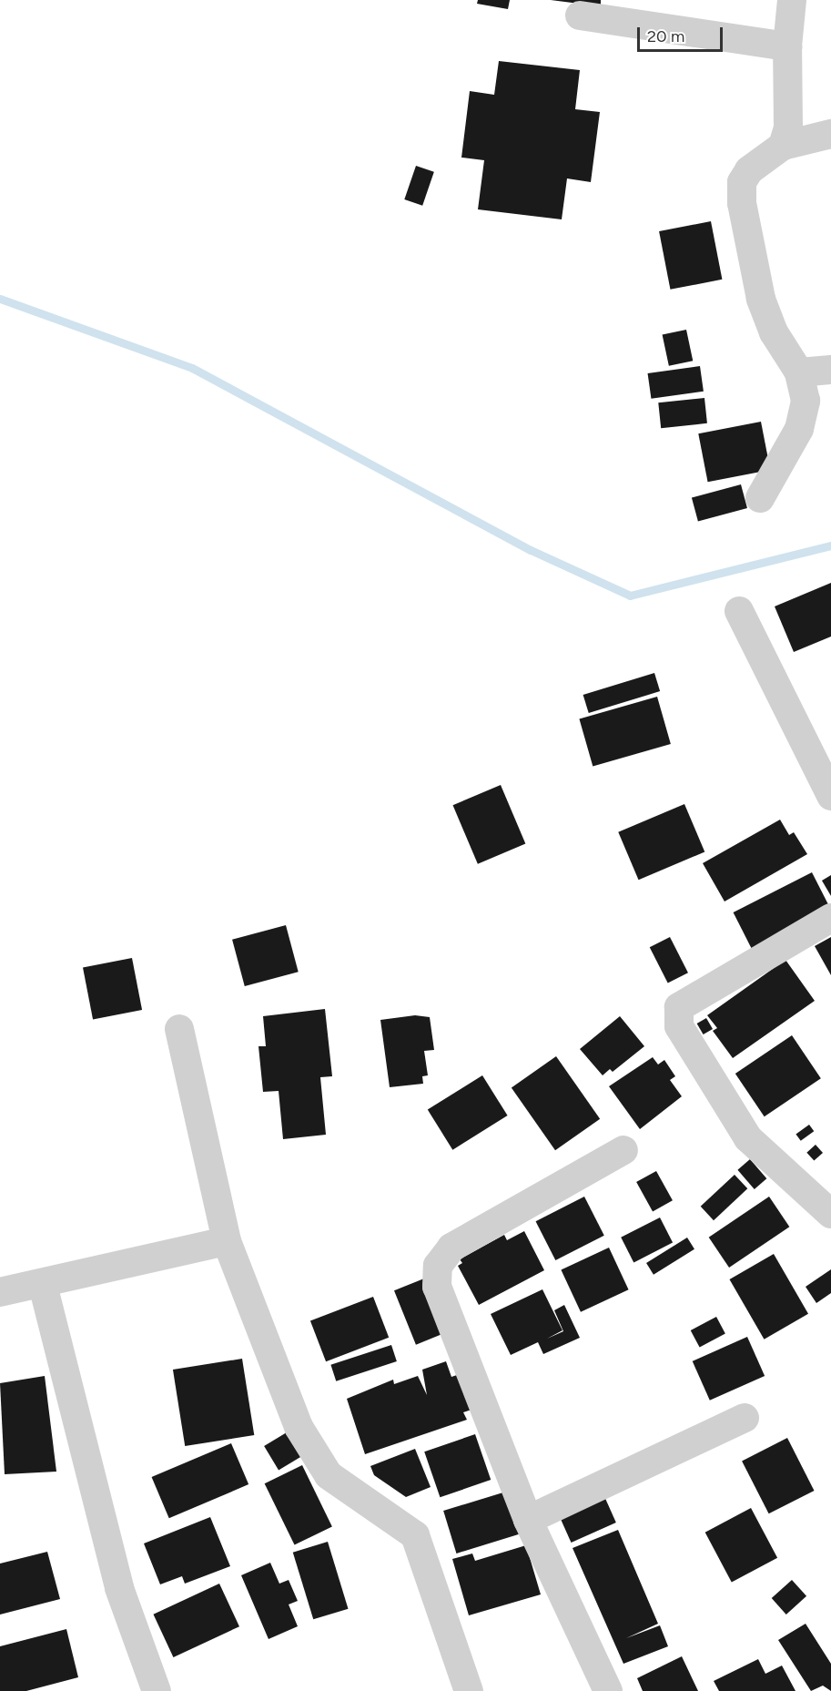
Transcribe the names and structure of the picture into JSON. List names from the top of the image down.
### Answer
{
  "scale_bar": "20 m"
}
